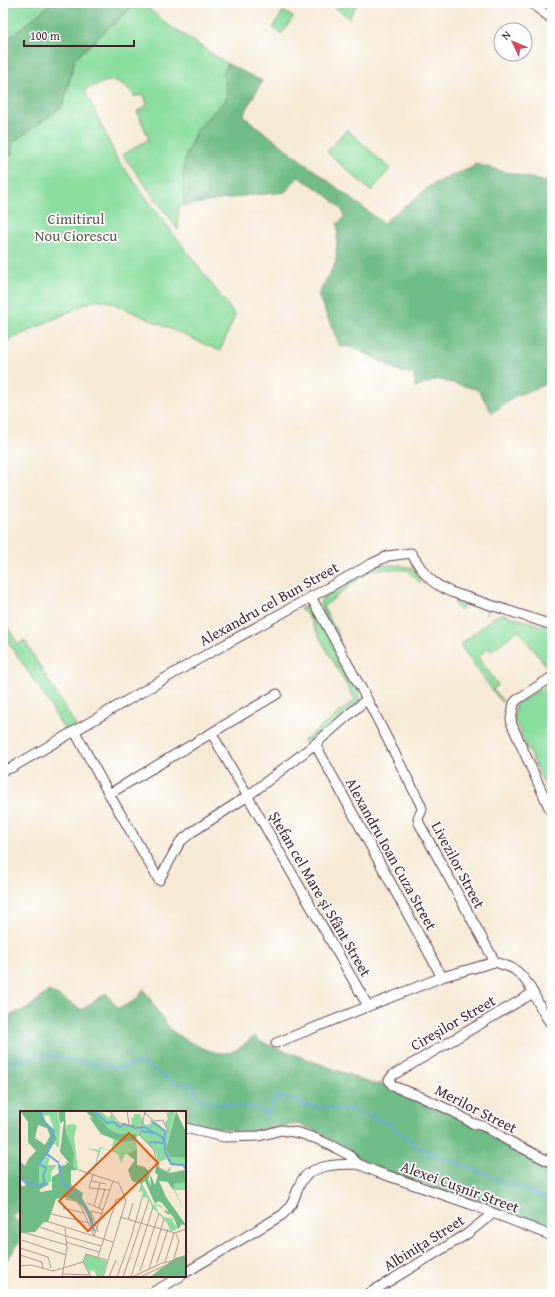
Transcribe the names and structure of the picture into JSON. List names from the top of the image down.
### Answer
{
  "streets": {
    "street": [
      "Alexandru cel Bun Street",
      "Alexandru Ioan Cuza Street",
      "Livezilor Street",
      "Ștefan cel Mare și Sfânt Street",
      "Cireșilor Street",
      "Merilor Street",
      "Alexei Cușnir Street",
      "Albinița Street"
    ]
  },
  "crossings": [
    ["Alexandru cel Bun Street", "Livezilor Street"],
    ["Cireșilor Street", "Merilor Street"],
    ["Alexei Cușnir Street", "Albinița Street"]
  ],
  "parks": ["Cimitirul Nou Ciorescu"],
  "scale_bar": "100 m",
  "north": "top left"
}
